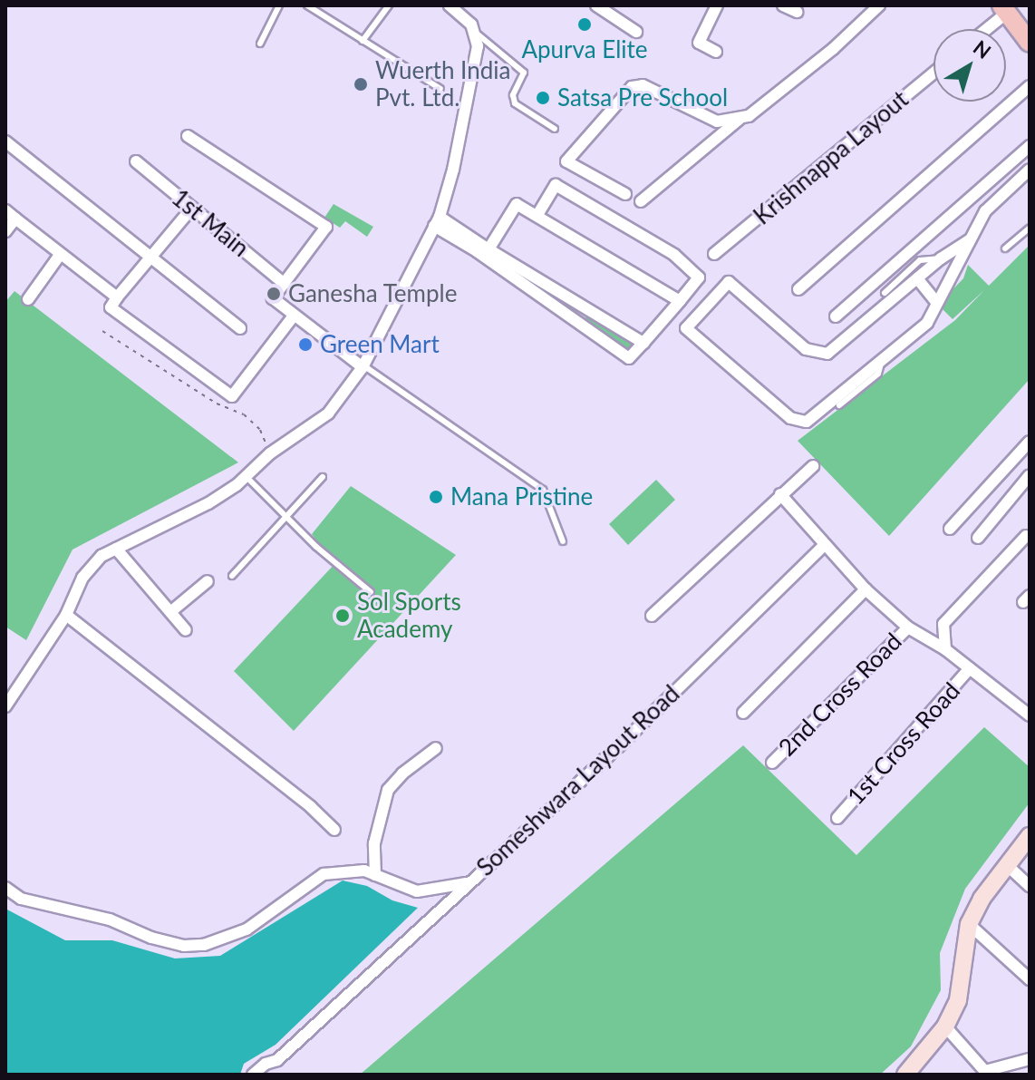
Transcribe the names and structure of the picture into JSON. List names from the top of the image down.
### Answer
{
  "streets": {
    "street": [
      "Krishnappa Layout",
      "1st Main",
      "2nd Cross Road",
      "1st Cross Road",
      "Someshwara Layout Road"
    ]
  },
  "places": [
    "Apurva Elite",
    "Wuerth India Pvt. Ltd.",
    "Satsa Pre School",
    "Ganesha Temple",
    "Green Mart",
    "Mana Pristine",
    "Sol Sports Academy"
  ],
  "north": "top right"
}
